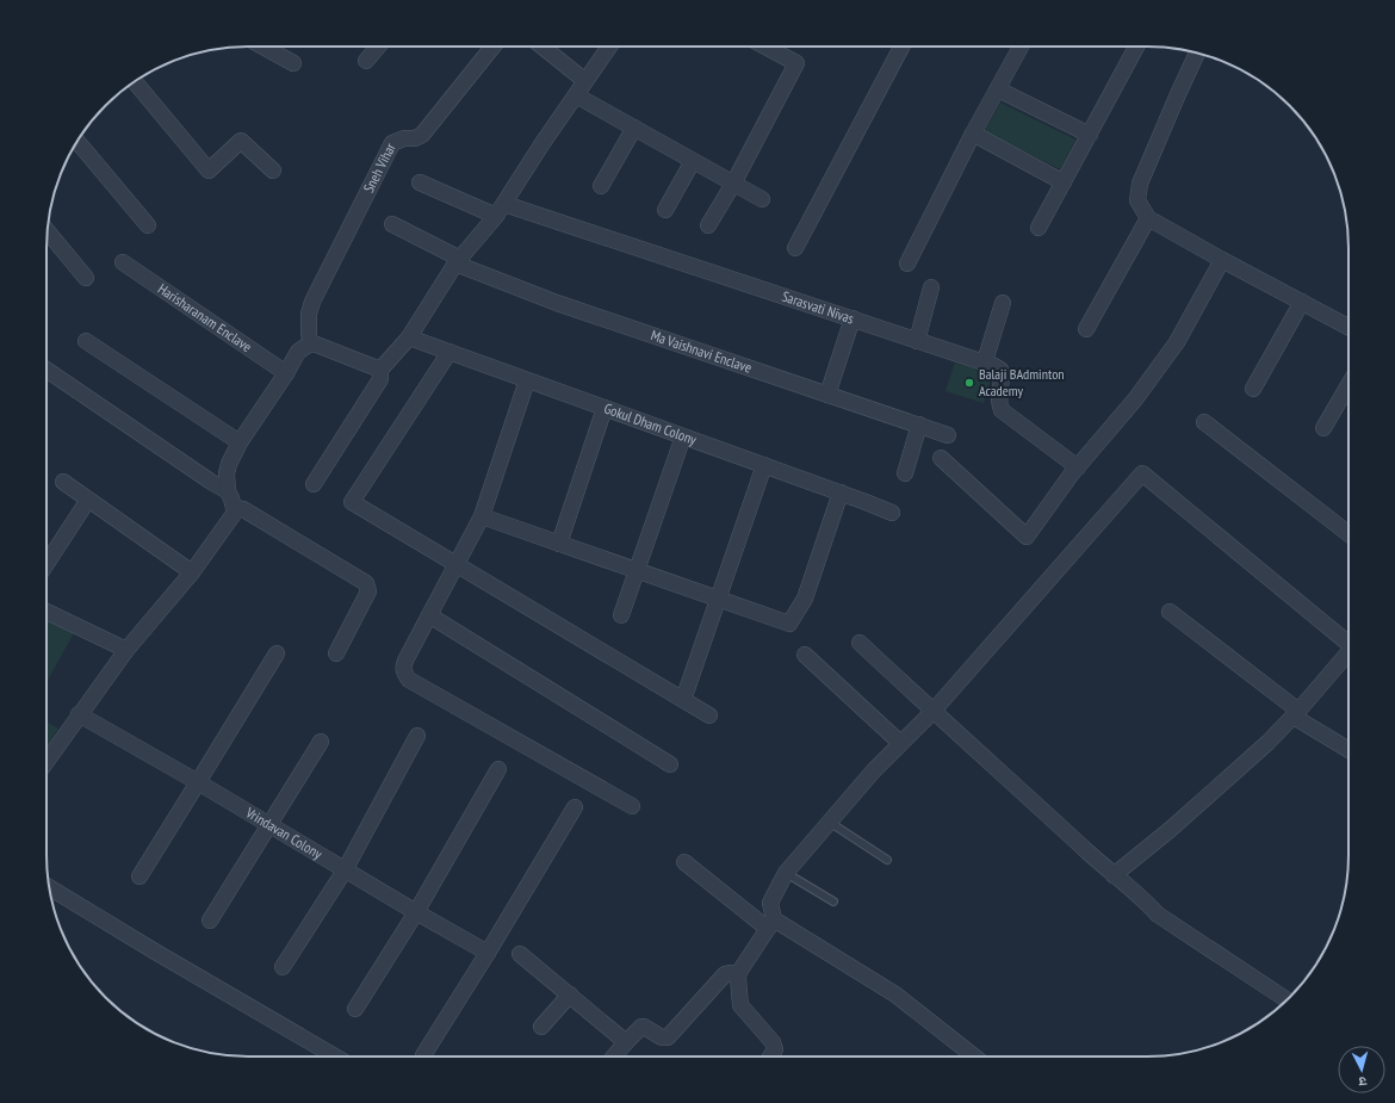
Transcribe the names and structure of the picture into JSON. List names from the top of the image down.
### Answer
{
  "streets": {
    "street": [
      "Sneh Vihar",
      "Sarasvati Nivas",
      "Harisharanam Enclave",
      "Ma Vaishnavi Enclave",
      "Gokul Dham Colony",
      "Vrindavan Colony"
    ]
  },
  "places": ["Balaji BAdminton Academy"],
  "north": "bottom"
}
